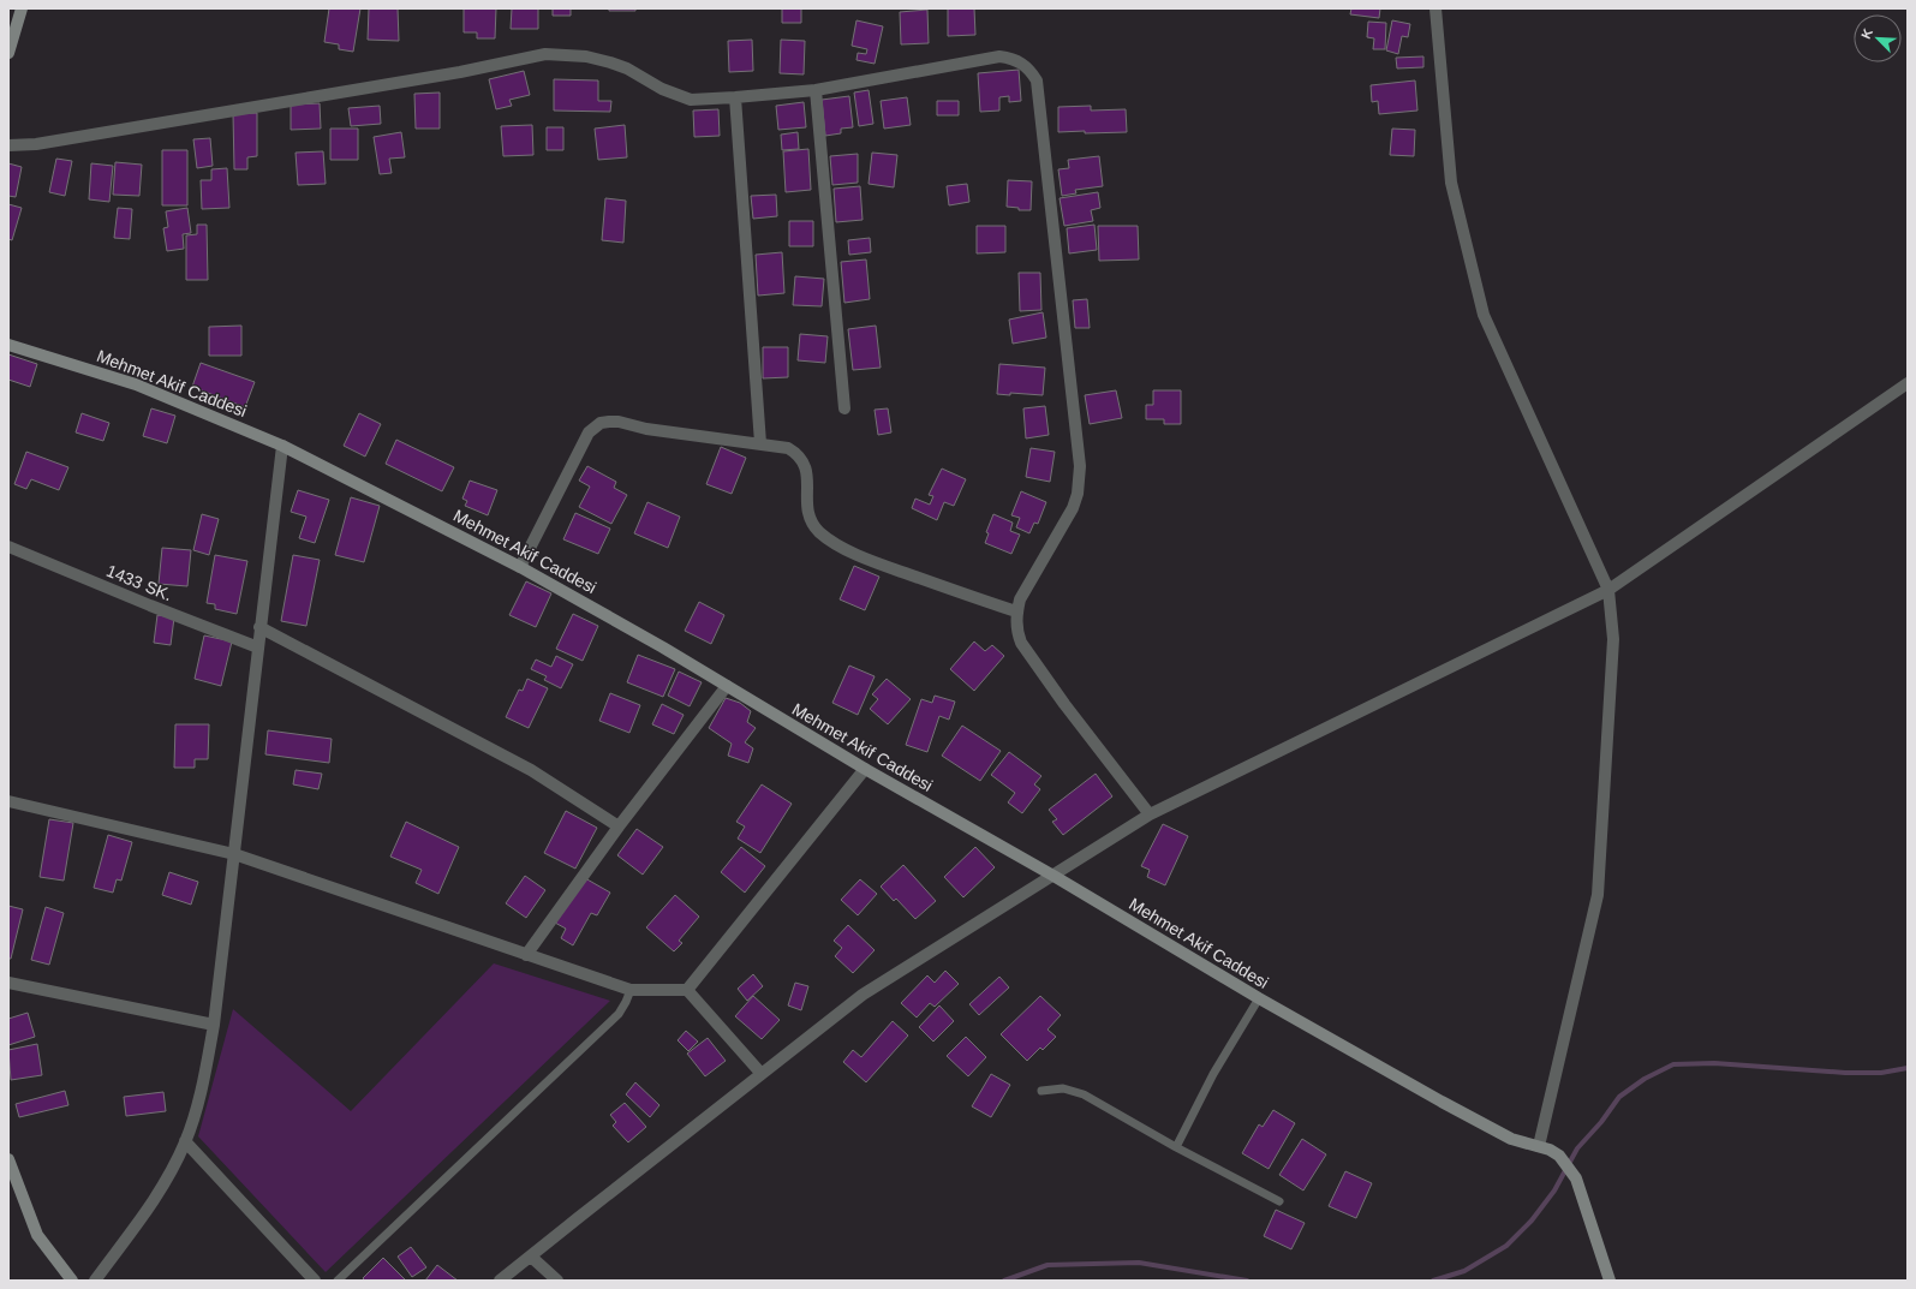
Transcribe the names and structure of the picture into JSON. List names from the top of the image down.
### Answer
{
  "streets": {
    "street": ["Mehmet Akif Caddesi", "1433 SK."]
  },
  "north": "top left"
}
